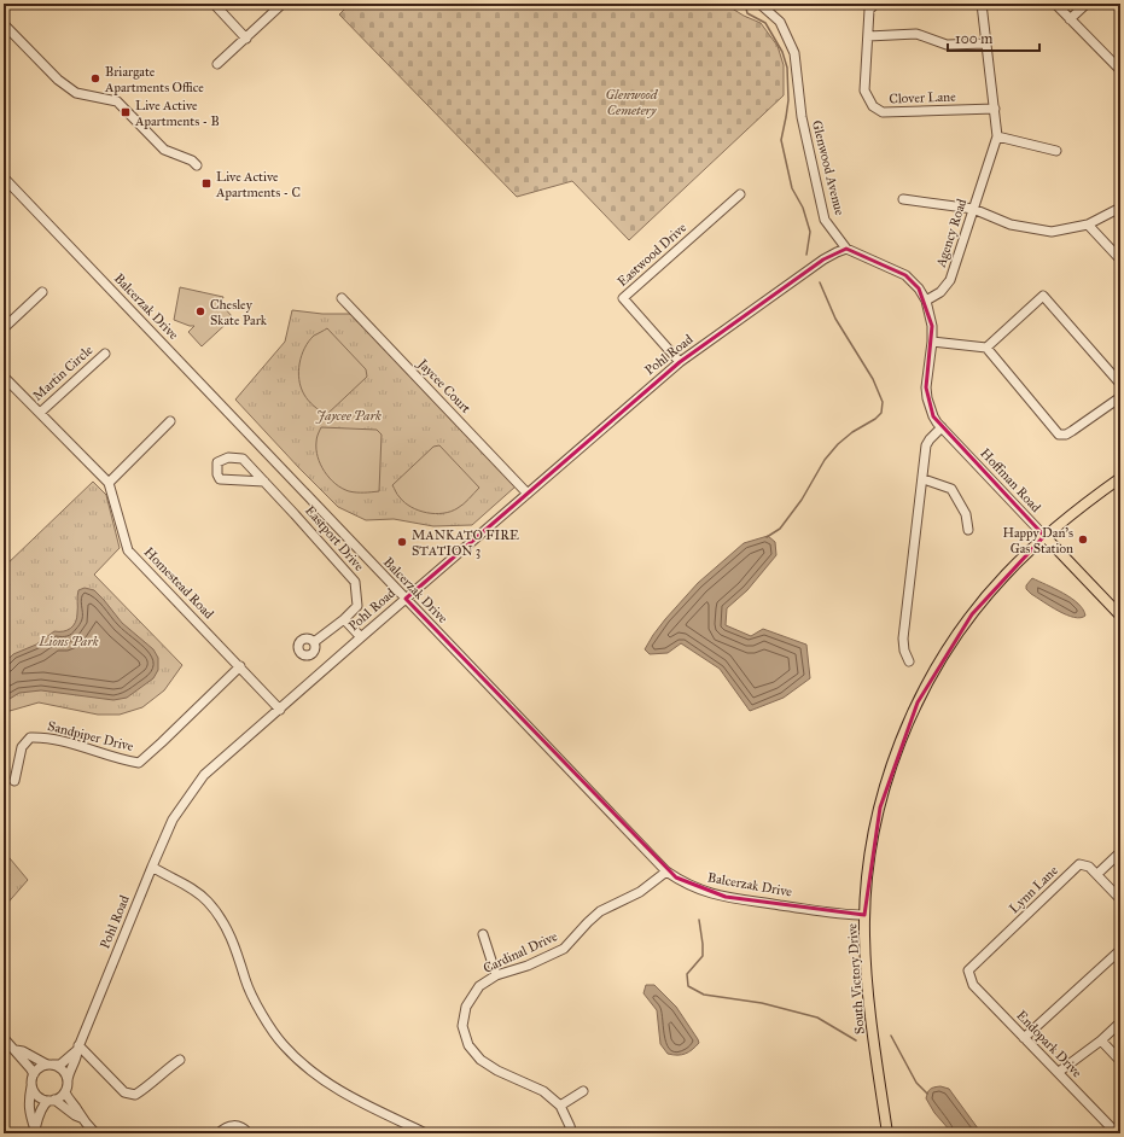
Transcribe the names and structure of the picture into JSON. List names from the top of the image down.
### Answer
{
  "streets": {
    "main road": ["Hoffman Road", "South Victory Drive"],
    "street": [
      "Clover Lane",
      "Glenwood Avenue",
      "Agency Road",
      "Eastwood Drive",
      "Balcerzak Drive",
      "Pohl Road",
      "Martin Circle",
      "Jaycee Court",
      "Eastport Drive",
      "Homestead Road",
      "Sandpiper Drive",
      "Lynn Lane",
      "Cardinal Drive",
      "Endopark Drive"
    ]
  },
  "crossings": [
    ["Clover Lane", "Agency Road"],
    ["Glenwood Avenue", "Agency Road"],
    ["Glenwood Avenue", "Pohl Road"],
    ["Eastwood Drive", "Pohl Road"],
    ["Balcerzak Drive", "Pohl Road"],
    ["Balcerzak Drive", "Cardinal Drive"],
    ["Balcerzak Drive", "South Victory Drive"],
    ["Pohl Road", "Jaycee Court"],
    ["Pohl Road", "Homestead Road"],
    ["Martin Circle", "Homestead Road"],
    ["Hoffman Road", "South Victory Drive"],
    ["Homestead Road", "Sandpiper Drive"],
    ["Lynn Lane", "Endopark Drive"]
  ],
  "parks": ["Glenwood Cemetery", "Jaycee Park", "Lions Park"],
  "places": {
    "other": [
      "Briargate Apartments Office",
      "Chesley Skate Park",
      "Happy Dan's Gas Station",
      "MANKATO FIRE STATION 3"
    ],
    "transit": ["Live Active Apartments - B", "Live Active Apartments - C"]
  },
  "scale_bar": "100 m"
}
